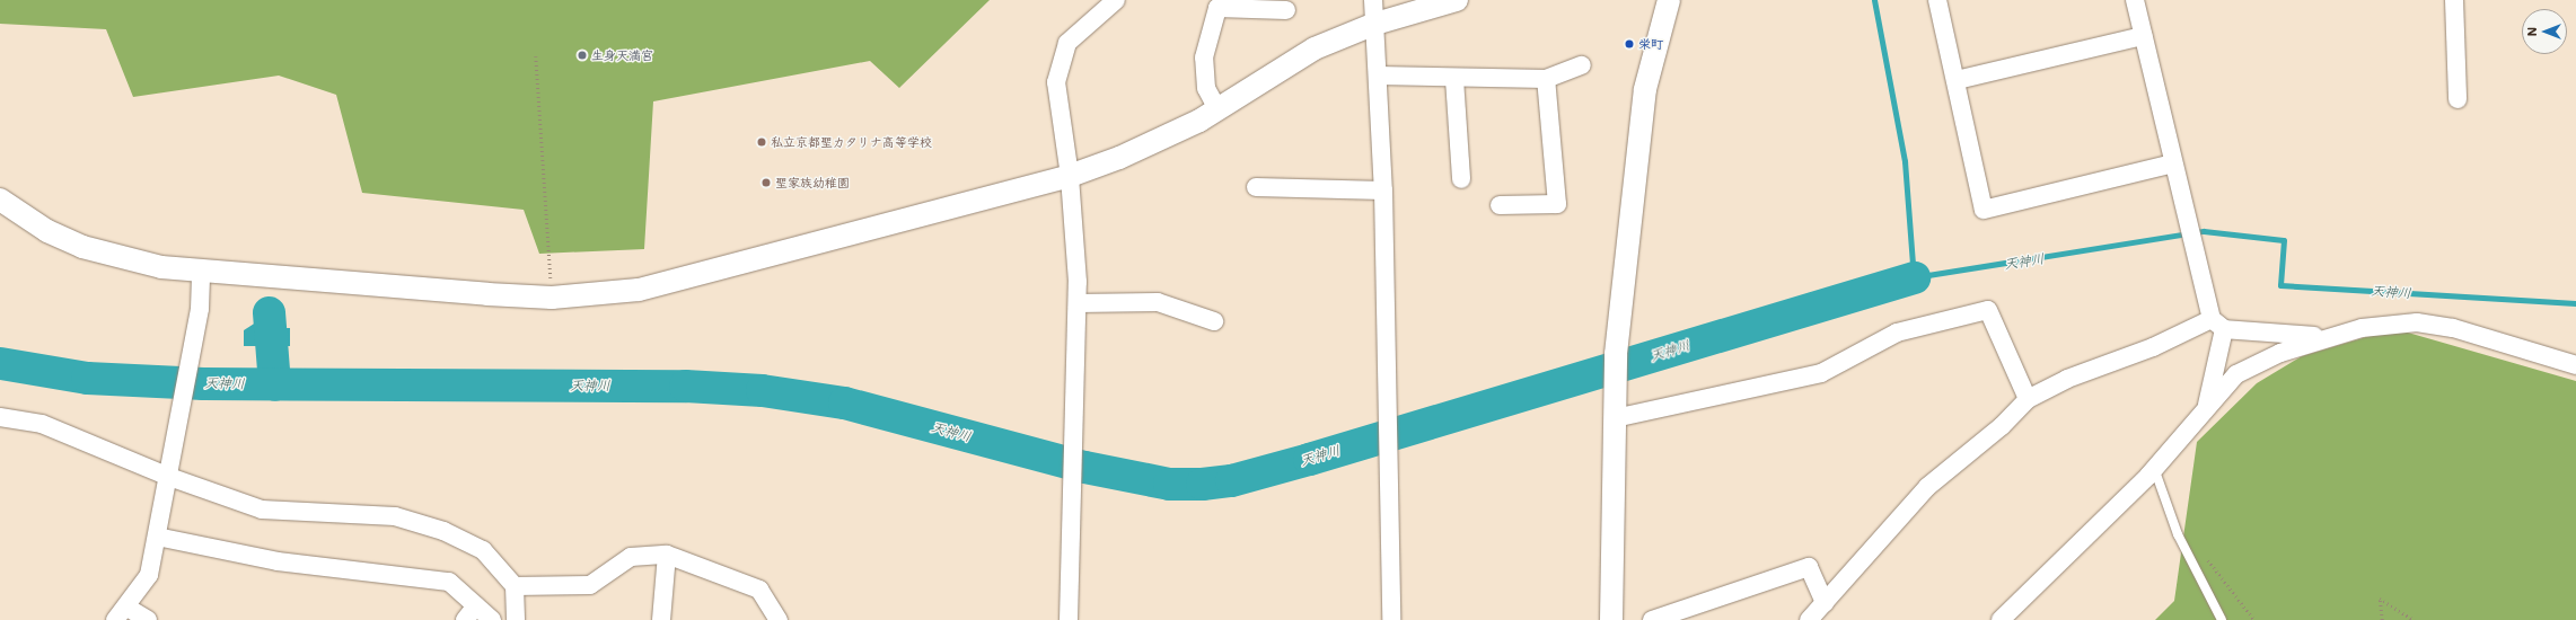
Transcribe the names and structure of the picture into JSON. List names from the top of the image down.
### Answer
{
  "water": ["天神川"],
  "places": [
    "栄町",
    "生身天満宮",
    "私立京都聖カタリナ高等学校",
    "聖家族幼稚園"
  ],
  "north": "left"
}
